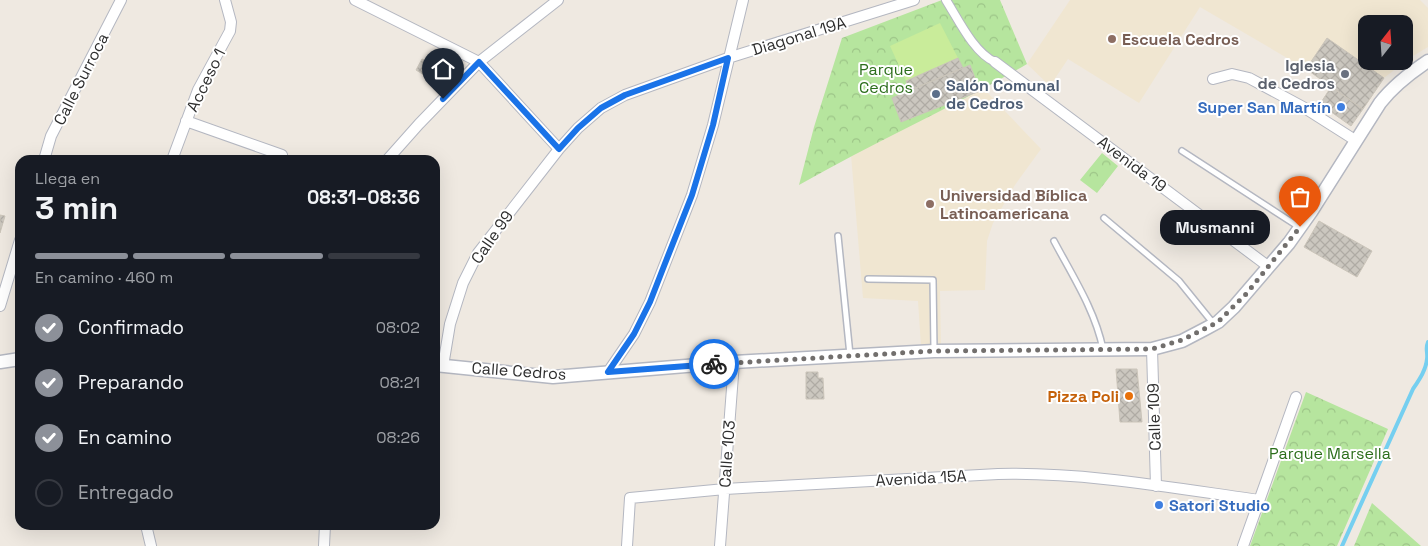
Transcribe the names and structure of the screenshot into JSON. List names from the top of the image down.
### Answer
{
  "streets": {
    "street": [
      "Diagonal 19A",
      "Calle Surroca",
      "Acceso 1",
      "Avenida 19",
      "Calle 99",
      "Calle Cedros",
      "Calle 109",
      "Calle 103",
      "Avenida 15A"
    ]
  },
  "crossings": [
    ["Diagonal 19A", "Calle 99"],
    ["Avenida 19", "Calle Cedros"],
    ["Calle Cedros", "Calle 109"],
    ["Calle Cedros", "Calle 103"],
    ["Calle 109", "Avenida 15A"],
    ["Calle 103", "Avenida 15A"]
  ],
  "parks": ["Parque Cedros", "Parque Marsella"],
  "places": [
    "Escuela Cedros",
    "Iglesia de Cedros",
    "Salón Comunal de Cedros",
    "Super San Martín",
    "Universidad Bíblica Latinoamericana",
    "Musmanni",
    "Pizza Poli",
    "Satori Studio"
  ],
  "north": "top",
  "page": {
    "heading": ["3 min", "Llega en", "08:31–08:36"],
    "bubble": "Musmanni",
    "bar": "En camino · 460 m",
    "list": [
      ["Confirmado", "08:02"],
      ["Preparando", "08:21"],
      ["En camino", "08:26"],
      "Entregado"
    ]
  }
}
